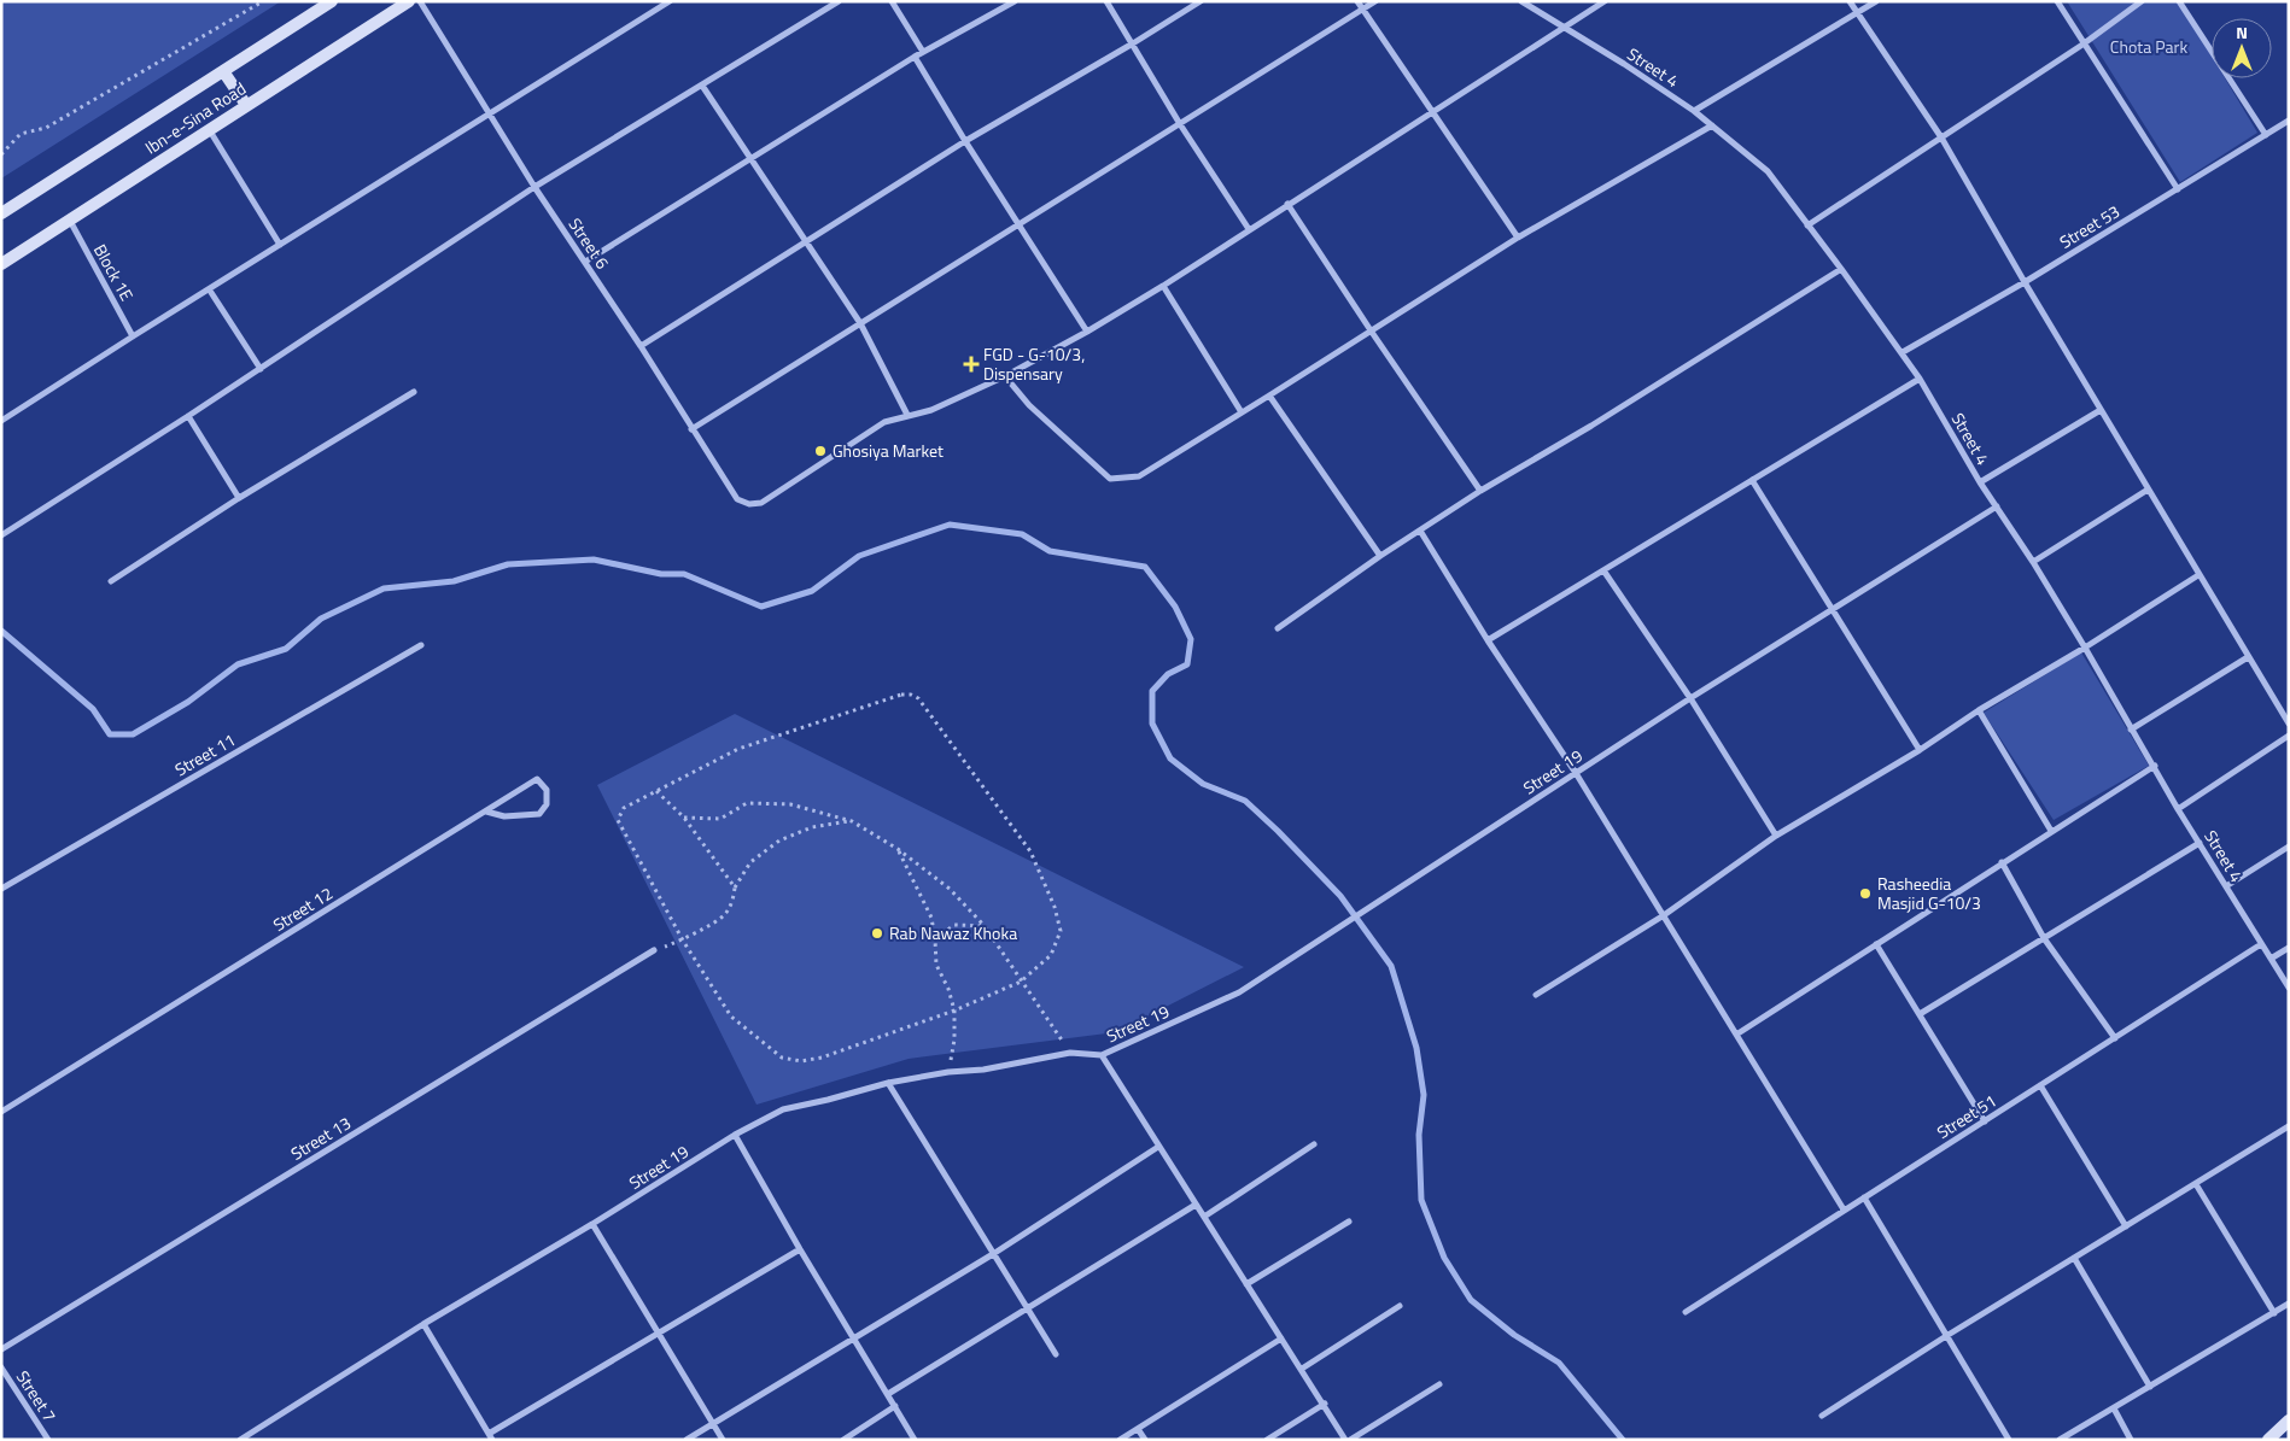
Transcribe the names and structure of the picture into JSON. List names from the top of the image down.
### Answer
{
  "streets": {
    "main road": ["Ibn-e-Sina Road"],
    "street": [
      "Street 4",
      "Street 53",
      "Street 6",
      "Block 1E",
      "Street 11",
      "Street 19",
      "Street 12",
      "Street 51",
      "Street 13",
      "Street 7"
    ]
  },
  "crossings": [
    ["Street 4", "Street 53"],
    ["Street 4", "Street 19"],
    ["Street 4", "Street 51"],
    ["Ibn-e-Sina Road", "Block 1E"]
  ],
  "parks": ["Chota Park"],
  "places": {
    "health": ["FGD - G-10/3, Dispensary"],
    "other": ["Ghosiya Market", "Rasheedia Masjid G-10/3", "Rab Nawaz Khoka"]
  },
  "north": "top"
}
